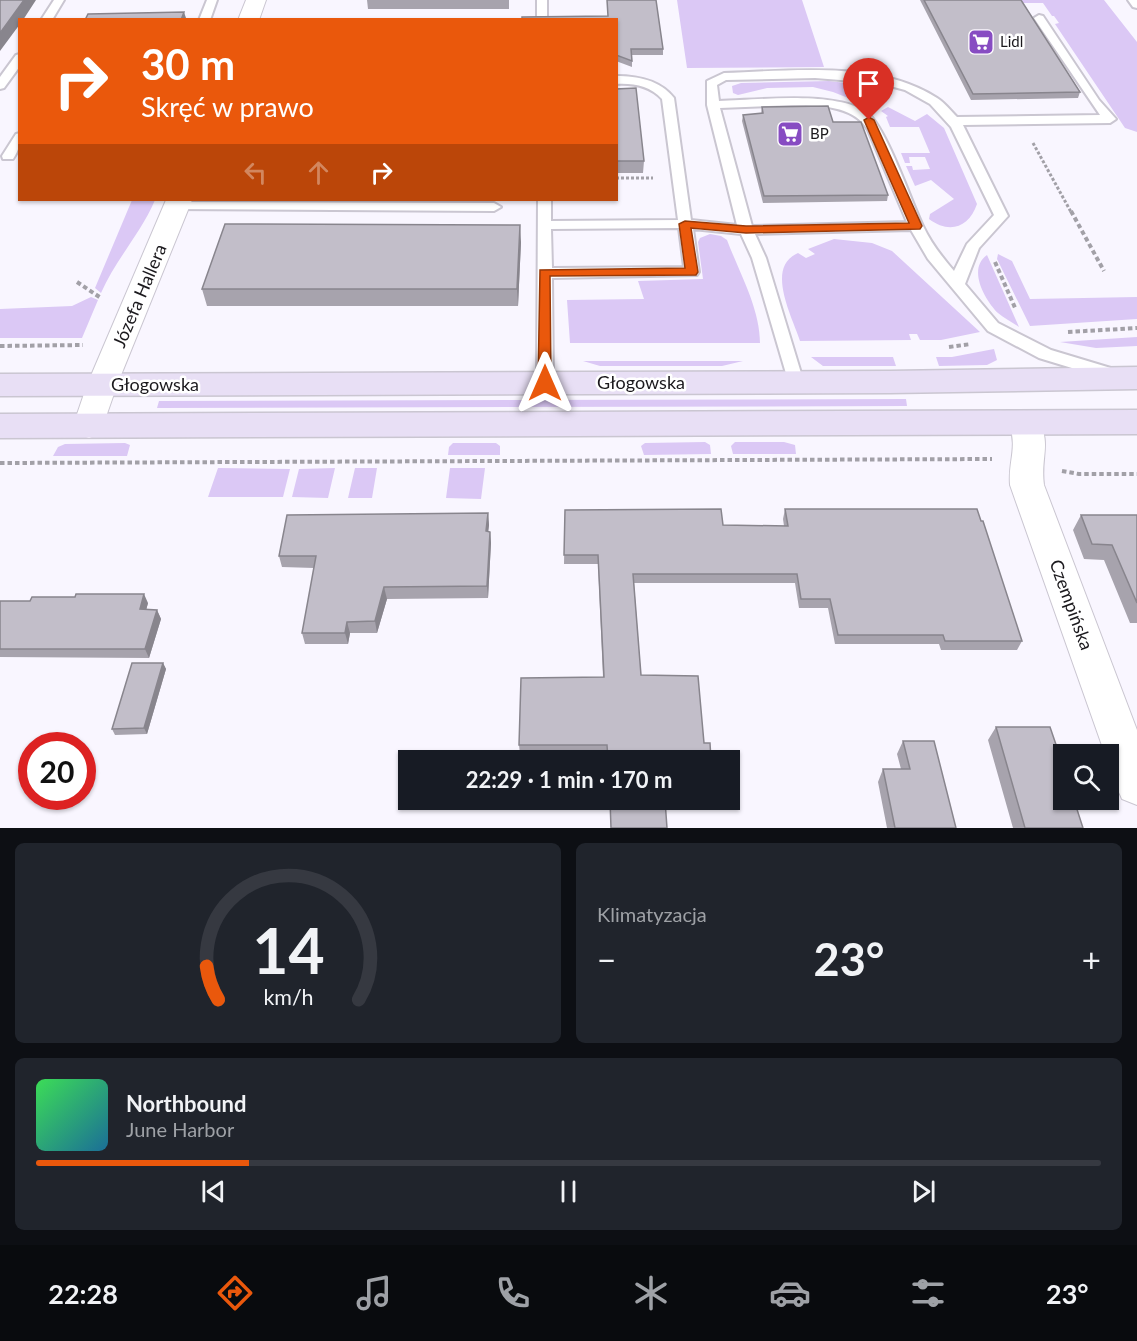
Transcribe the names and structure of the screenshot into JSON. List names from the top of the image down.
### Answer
{
  "streets": {
    "main road": ["Głogowska"],
    "street": ["Józefa Hallera", "Czempińska"]
  },
  "crossings": [
    ["Józefa Hallera", "Głogowska"]
  ],
  "places": {
    "supermarket": ["Lidl", "BP"]
  },
  "page": {
    "turn": ["30 m", "Skręć w prawo"],
    "limit": "20",
    "trip": "22:29 · 1 min · 170 m",
    "tile": "Klimatyzacja",
    "heat": ["−", "23°", "+"],
    "song": ["Northbound", "June Harbor"],
    "tabs": ["22:28", "23°"],
    "gauge": ["14", "km/h"]
  }
}
